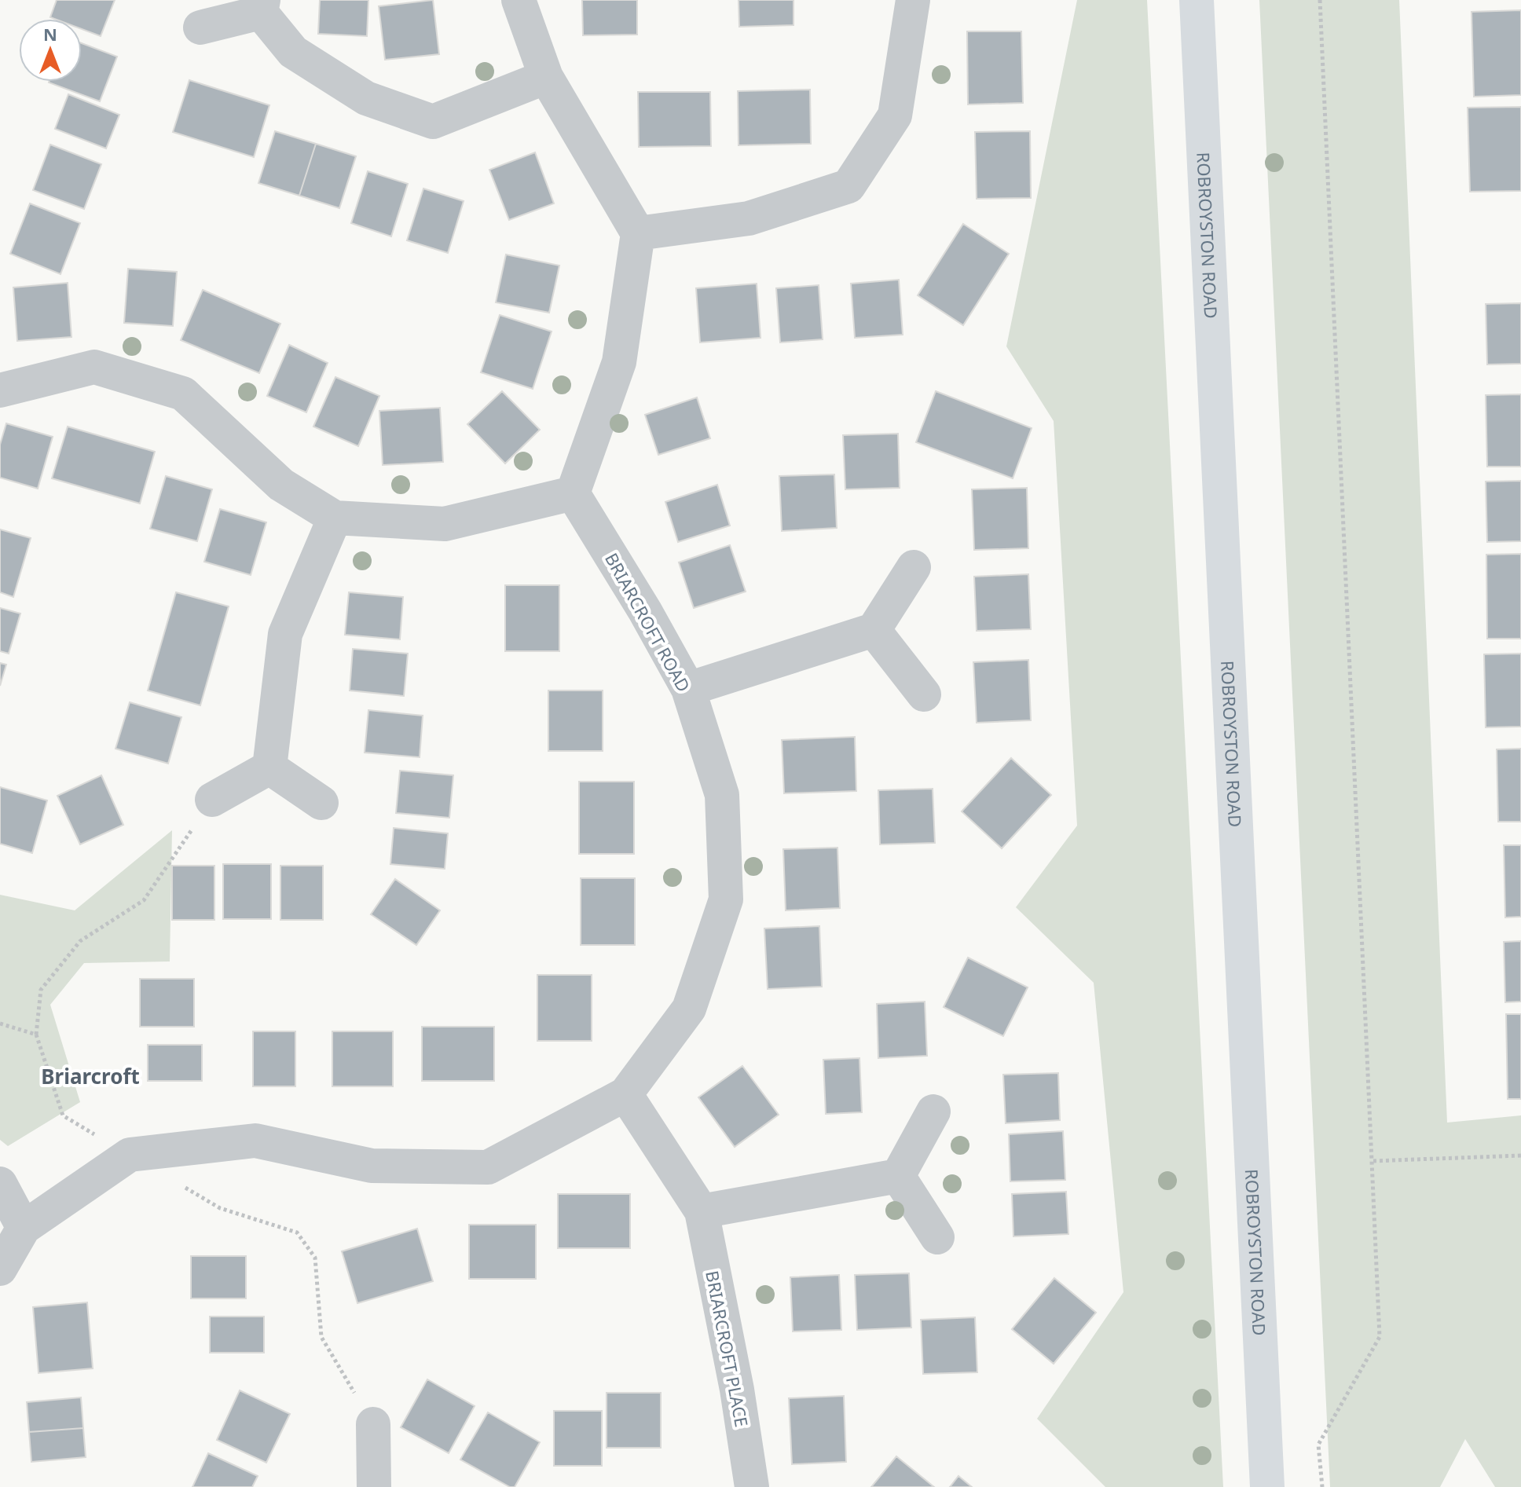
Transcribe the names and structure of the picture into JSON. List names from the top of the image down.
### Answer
{
  "streets": {
    "main road": ["ROBROYSTON ROAD"],
    "street": ["BRIARCROFT ROAD", "BRIARCROFT PLACE"]
  },
  "crossings": [
    ["BRIARCROFT ROAD", "BRIARCROFT PLACE"]
  ],
  "districts": ["Briarcroft"],
  "north": "top"
}
